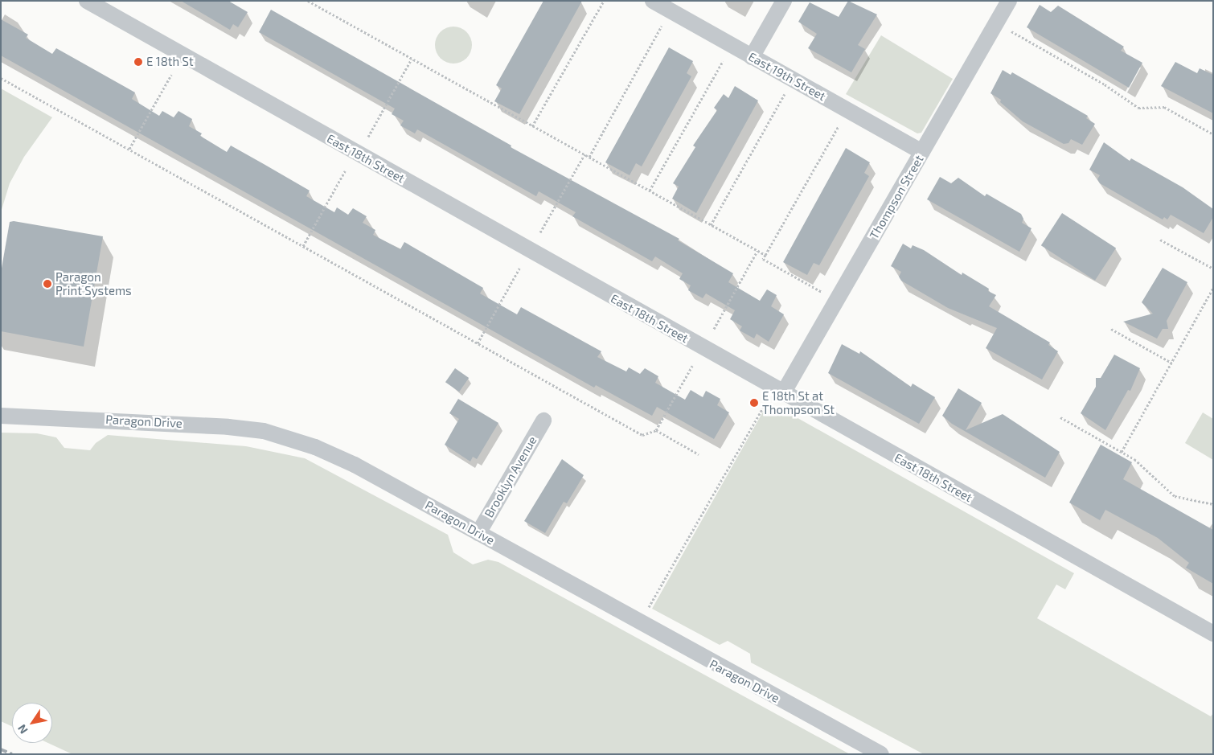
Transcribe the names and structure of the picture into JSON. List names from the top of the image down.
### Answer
{
  "streets": {
    "street": [
      "East 19th Street",
      "East 18th Street",
      "Thompson Street",
      "Paragon Drive",
      "Brooklyn Avenue"
    ]
  },
  "crossings": [
    ["East 19th Street", "Thompson Street"],
    ["East 18th Street", "Thompson Street"],
    ["Paragon Drive", "Brooklyn Avenue"]
  ],
  "places": ["E 18th St", "Paragon Print Systems", "E 18th St at Thompson St"],
  "north": "bottom left"
}
